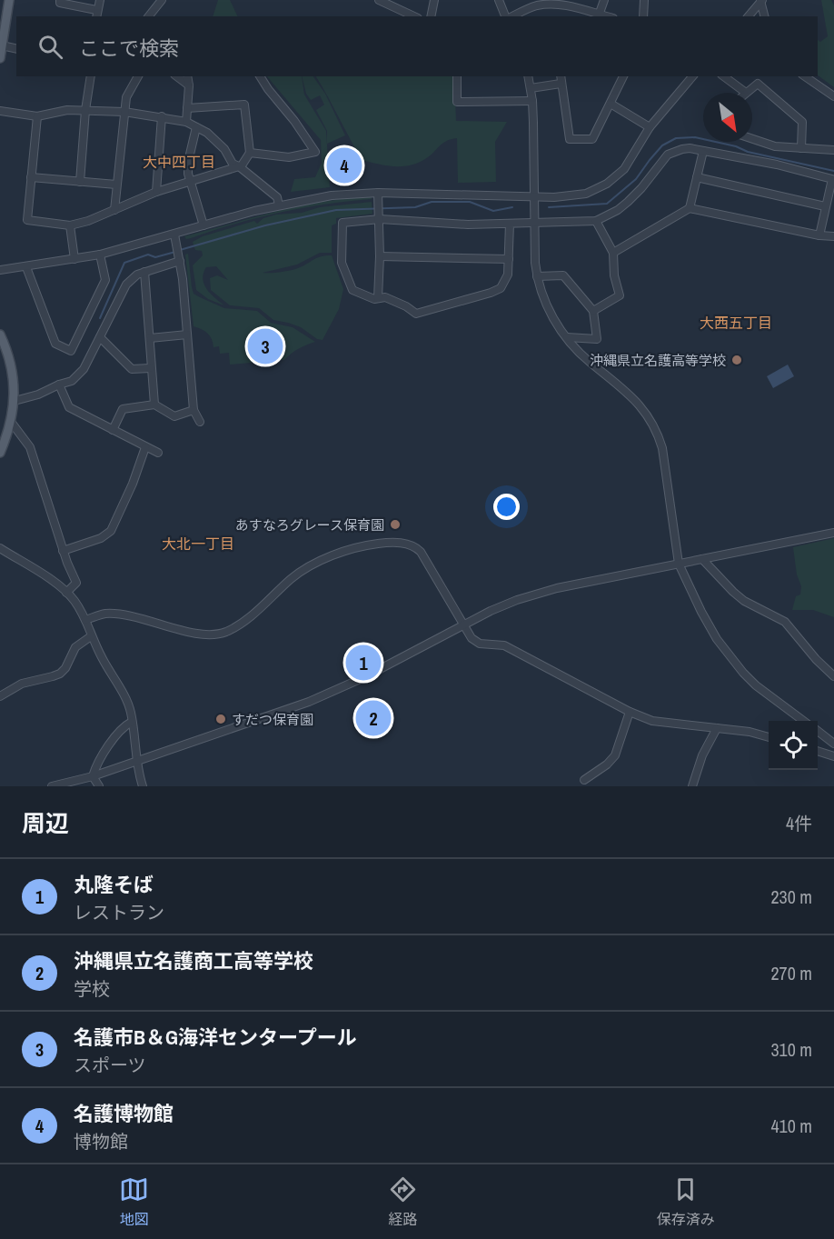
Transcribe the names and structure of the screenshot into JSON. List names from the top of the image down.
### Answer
{
  "districts": ["大中四丁目", "大西五丁目", "大北一丁目"],
  "places": ["沖縄県立名護高等学校", "あすなろグレース保育園", "すだつ保育園"],
  "north": "bottom right",
  "page": {
    "search": "ここで検索",
    "pins": [
      "4",
      "3",
      "1",
      "2"
    ],
    "heading": ["周辺", "4件"],
    "list": [
      {
        "mark": "1",
        "name": "丸隆そば",
        "note": "レストラン",
        "value": "230 m"
      },
      {
        "mark": "2",
        "name": "沖縄県立名護商工高等学校",
        "note": "学校",
        "value": "270 m"
      },
      {
        "mark": "3",
        "name": "名護市B＆G海洋センタープール",
        "note": "スポーツ",
        "value": "310 m"
      },
      {
        "mark": "4",
        "name": "名護博物館",
        "note": "博物館",
        "value": "410 m"
      }
    ],
    "nav": ["地図", "経路", "保存済み"]
  }
}
